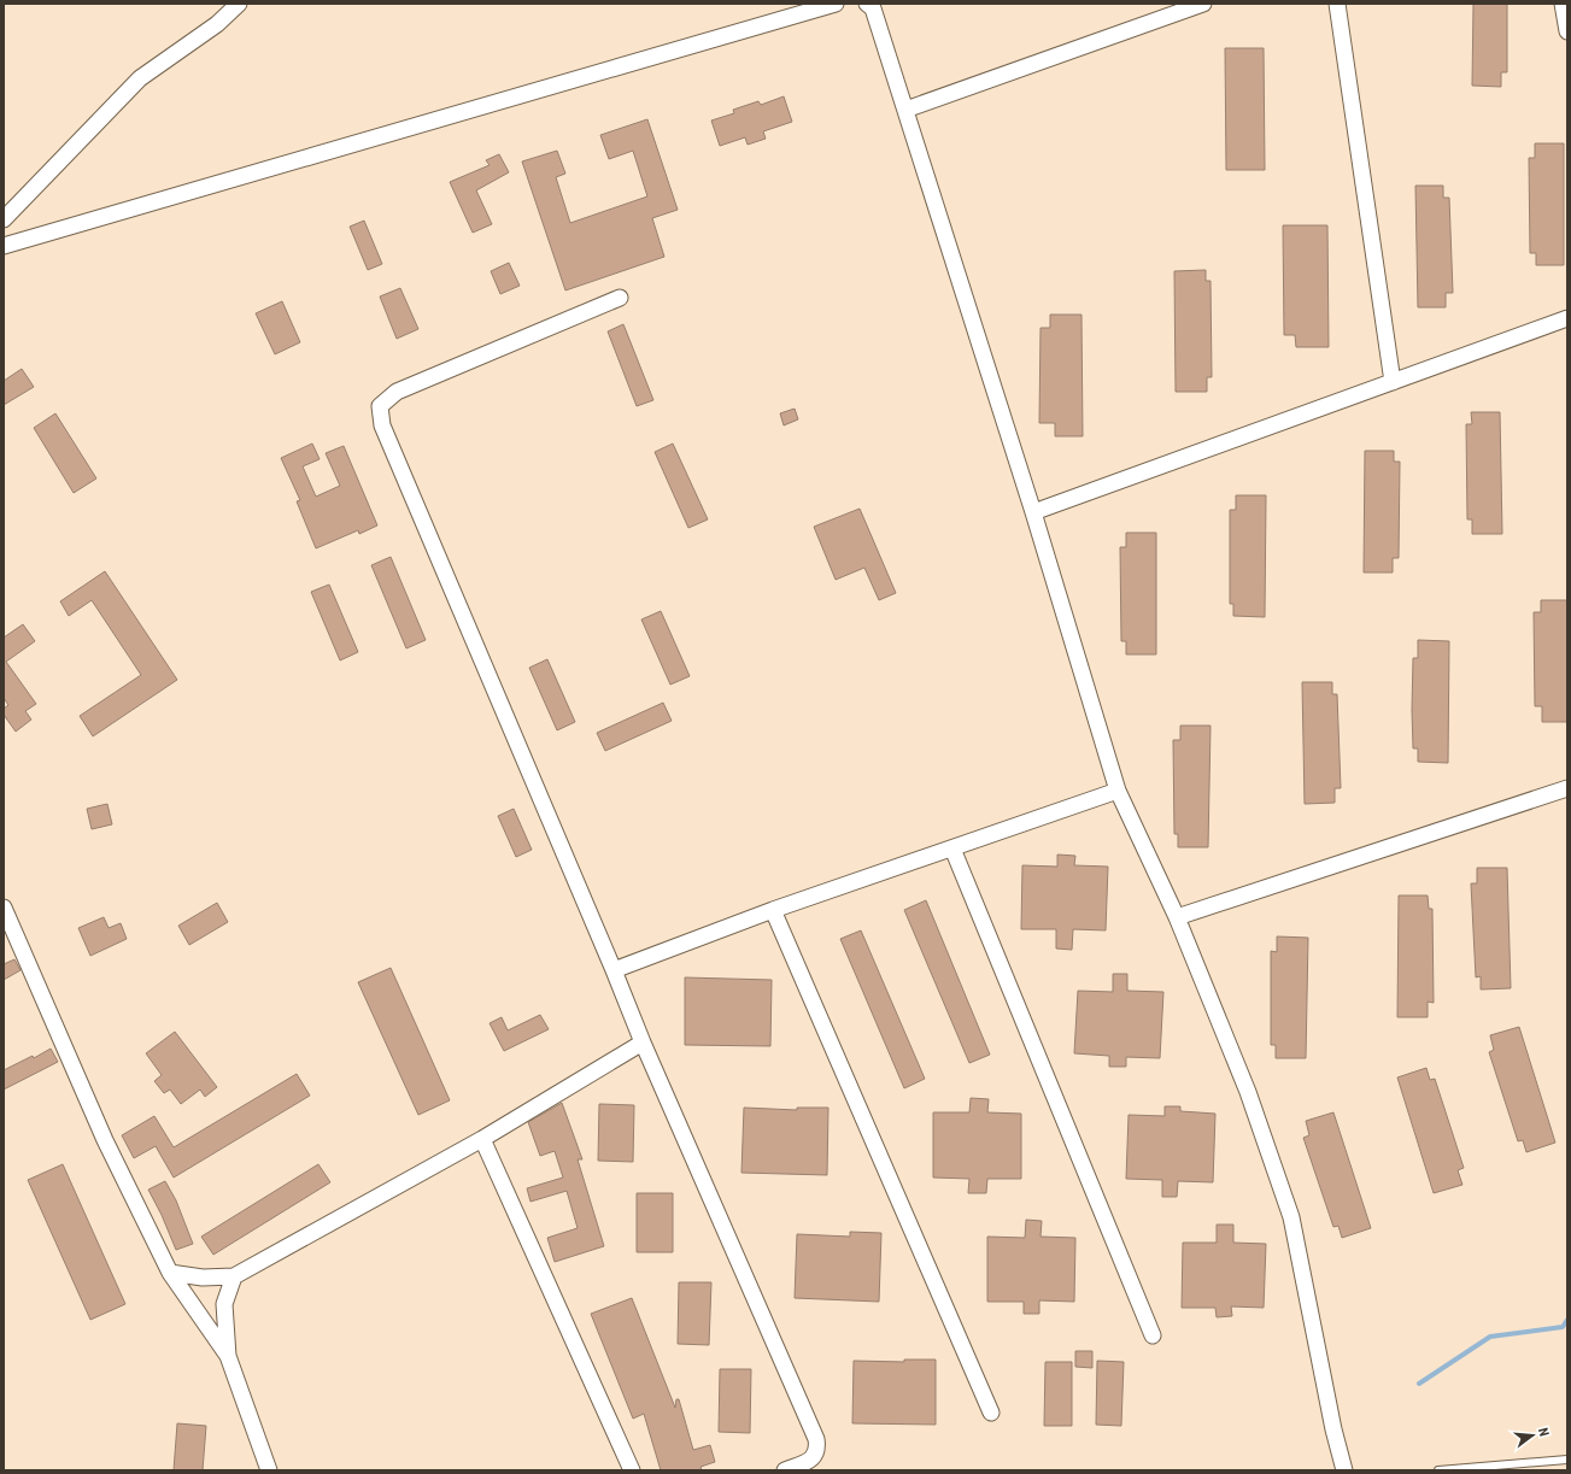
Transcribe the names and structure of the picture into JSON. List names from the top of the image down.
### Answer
{
  "north": "right"
}
